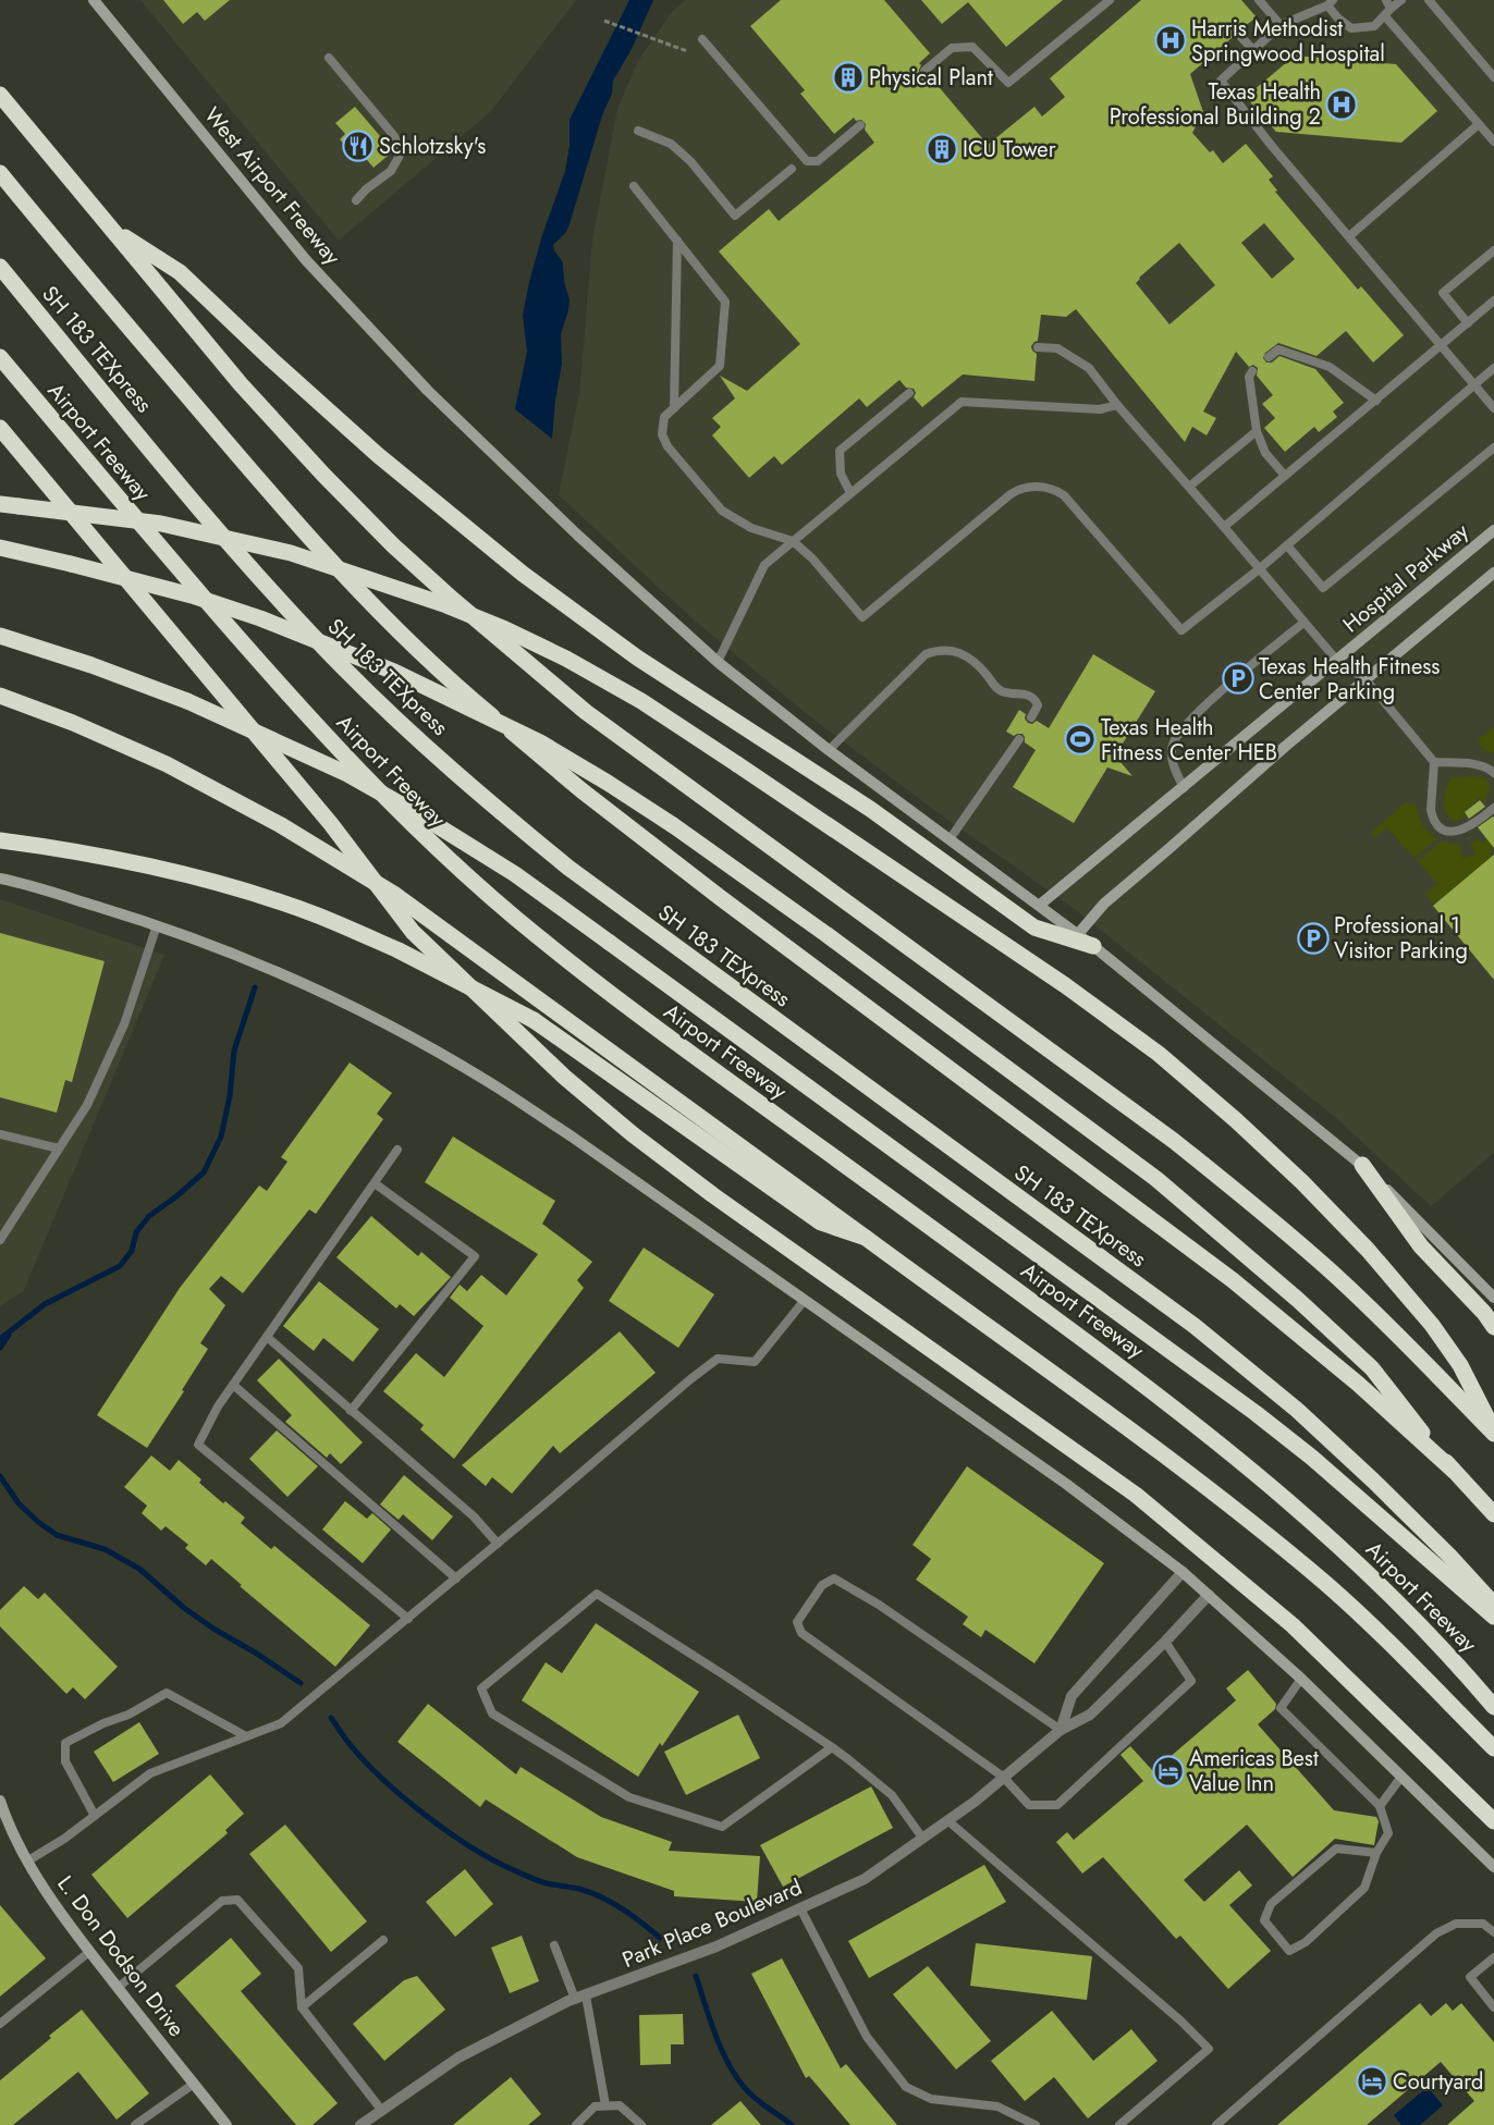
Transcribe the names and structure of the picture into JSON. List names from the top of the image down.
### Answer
{
  "streets": {
    "highway": ["SH 183 TEXpress", "Airport Freeway"],
    "main road": ["West Airport Freeway", "Hospital Parkway", "L. Don Dodson Drive"],
    "street": ["Park Place Boulevard"]
  },
  "places": {
    "hospital": ["Harris Methodist Springwood Hospital", "Texas Health Professional Building 2"],
    "building": ["Physical Plant", "ICU Tower"],
    "restaurant": ["Schlotzsky's"],
    "parking": ["Texas Health Fitness Center Parking", "Professional 1 Visitor Parking"],
    "sports": ["Texas Health Fitness Center HEB"],
    "hotel": ["Americas Best Value Inn", "Courtyard"]
  }
}
